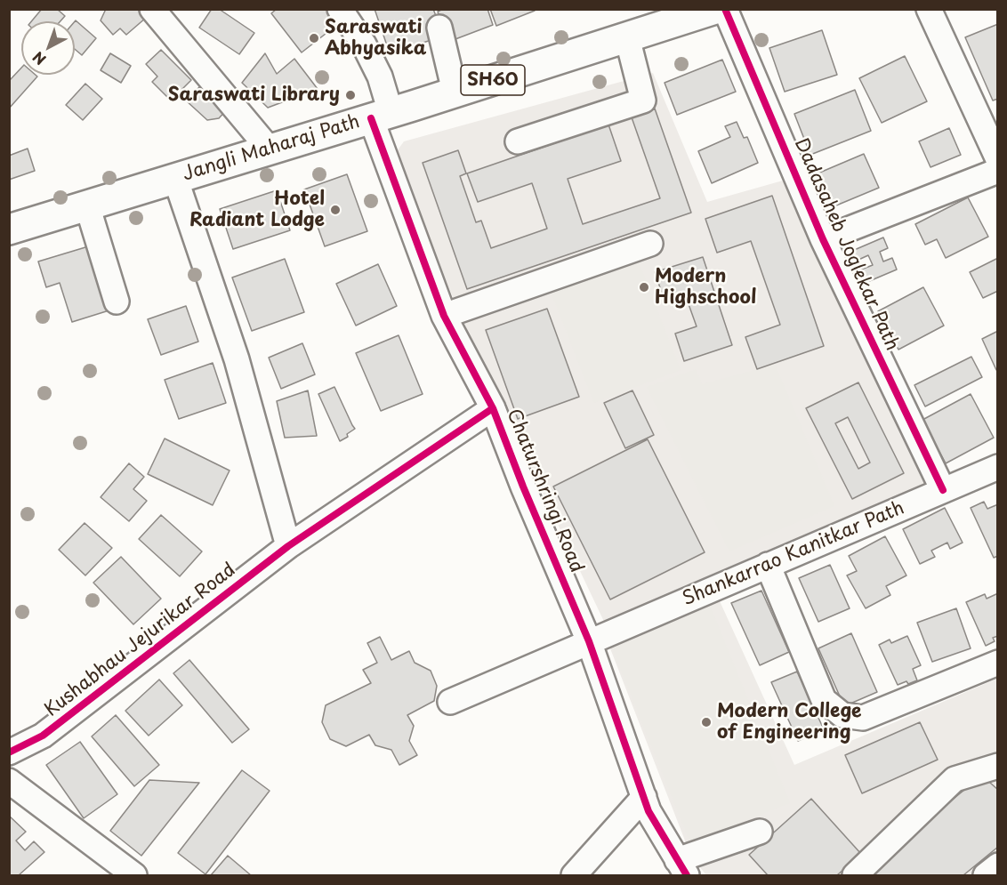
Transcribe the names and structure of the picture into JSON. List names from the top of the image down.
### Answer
{
  "streets": {
    "main road": ["SH60", "Jangli Maharaj Path"],
    "street": [
      "Dadasaheb Joglekar Path",
      "Chaturshringi Road",
      "Shankarrao Kanitkar Path",
      "Kushabhau Jejurikar Road"
    ]
  },
  "crossings": [
    ["Jangli Maharaj Path", "Chaturshringi Road"],
    ["Dadasaheb Joglekar Path", "Shankarrao Kanitkar Path"],
    ["Chaturshringi Road", "Shankarrao Kanitkar Path"],
    ["Chaturshringi Road", "Kushabhau Jejurikar Road"]
  ],
  "places": [
    "Saraswati Abhyasika",
    "Saraswati Library",
    "Hotel Radiant Lodge",
    "Modern Highschool",
    "Modern College of Engineering"
  ],
  "north": "bottom left"
}
